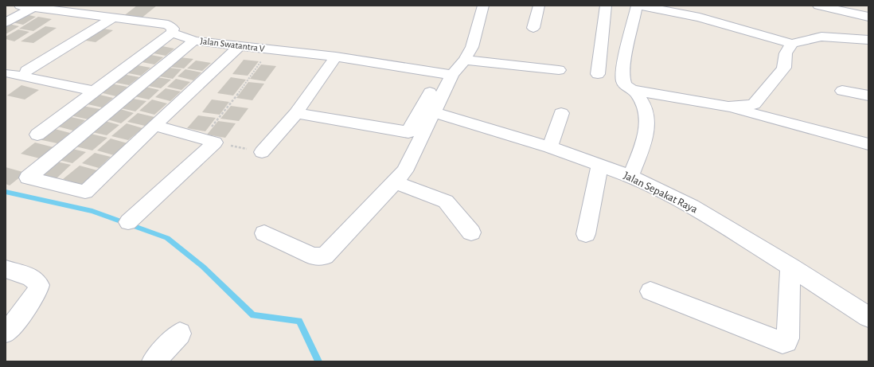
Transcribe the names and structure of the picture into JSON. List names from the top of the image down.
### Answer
{
  "streets": {
    "street": ["Jalan Swatantra V", "Jalan Sepakat Raya"]
  }
}
